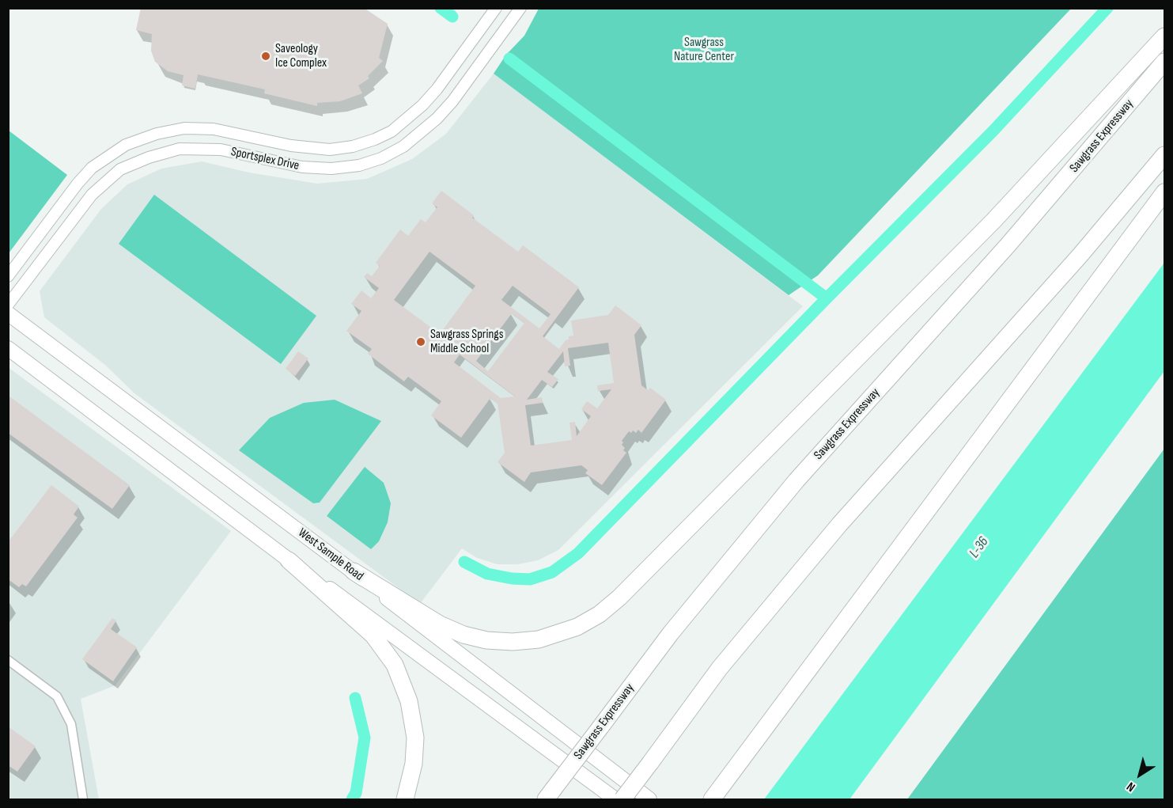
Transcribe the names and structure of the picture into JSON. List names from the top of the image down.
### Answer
{
  "streets": {
    "highway": ["Sawgrass Expressway"],
    "main road": ["West Sample Road"],
    "street": ["Sportsplex Drive"]
  },
  "water": ["L-36"],
  "parks": ["Sawgrass Nature Center"],
  "places": ["Saveology Ice Complex", "Sawgrass Springs Middle School"],
  "north": "bottom left"
}
